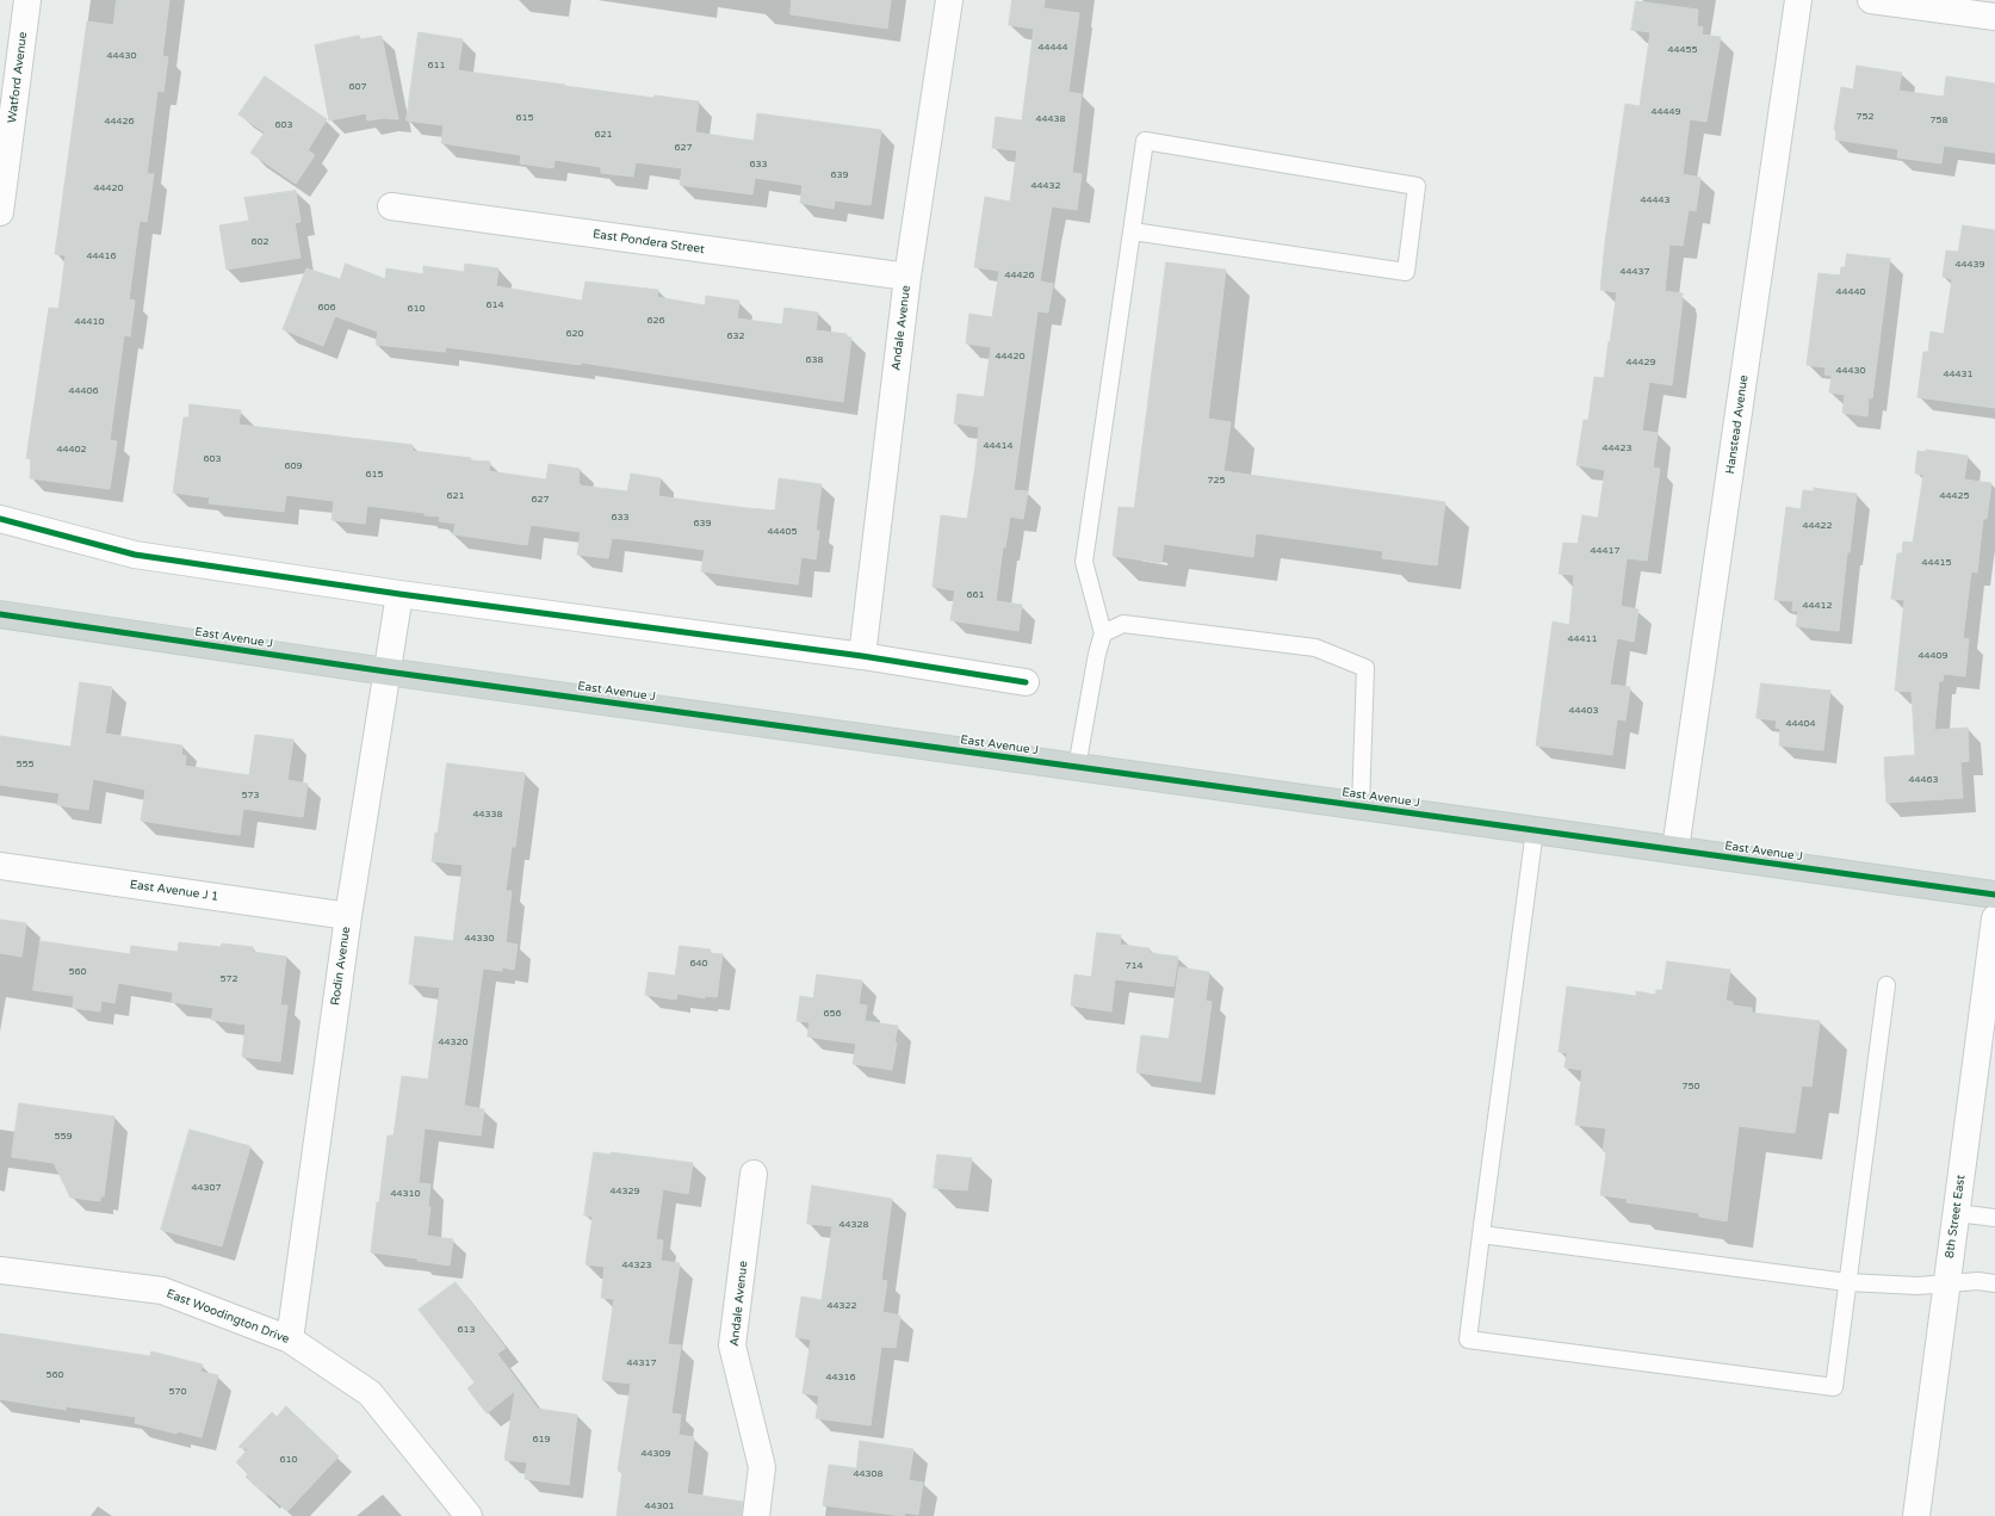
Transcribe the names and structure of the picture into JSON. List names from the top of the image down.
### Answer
{
  "streets": {
    "main road": ["East Avenue J"],
    "street": [
      "Watford Avenue",
      "East Pondera Street",
      "Andale Avenue",
      "Hanstead Avenue",
      "East Avenue J 1",
      "Rodin Avenue",
      "8th Street East",
      "East Woodington Drive"
    ]
  },
  "crossings": [
    ["East Pondera Street", "Andale Avenue"],
    ["Hanstead Avenue", "East Avenue J"],
    ["East Avenue J", "Rodin Avenue"],
    ["East Avenue J 1", "Rodin Avenue"],
    ["Rodin Avenue", "East Woodington Drive"]
  ],
  "house_numbers": [
    "44444",
    "44455",
    "44430",
    "611",
    "607",
    "44449",
    "752",
    "615",
    "44438",
    "758",
    "44426",
    "603",
    "621",
    "627",
    "633",
    "639",
    "44432",
    "44420",
    "44443",
    "602",
    "44416",
    "44439",
    "44437",
    "44426",
    "44440",
    "614",
    "606",
    "610",
    "626",
    "44410",
    "620",
    "632",
    "44420",
    "638",
    "44429",
    "44430",
    "44431",
    "44406",
    "44414",
    "44423",
    "44402",
    "603",
    "609",
    "615",
    "725",
    "621",
    "44425",
    "627",
    "633",
    "639",
    "44422",
    "44405",
    "44417",
    "44415",
    "661",
    "44412",
    "44411",
    "44409",
    "44403",
    "44404",
    "555",
    "44463",
    "573",
    "44338",
    "44330",
    "640",
    "714",
    "560",
    "572",
    "656",
    "44320",
    "750",
    "559",
    "44307",
    "44329",
    "44310",
    "44328",
    "44323",
    "44322",
    "613",
    "44317",
    "560",
    "44316",
    "570",
    "619",
    "44309",
    "610",
    "44308",
    "44301"
  ]
}
